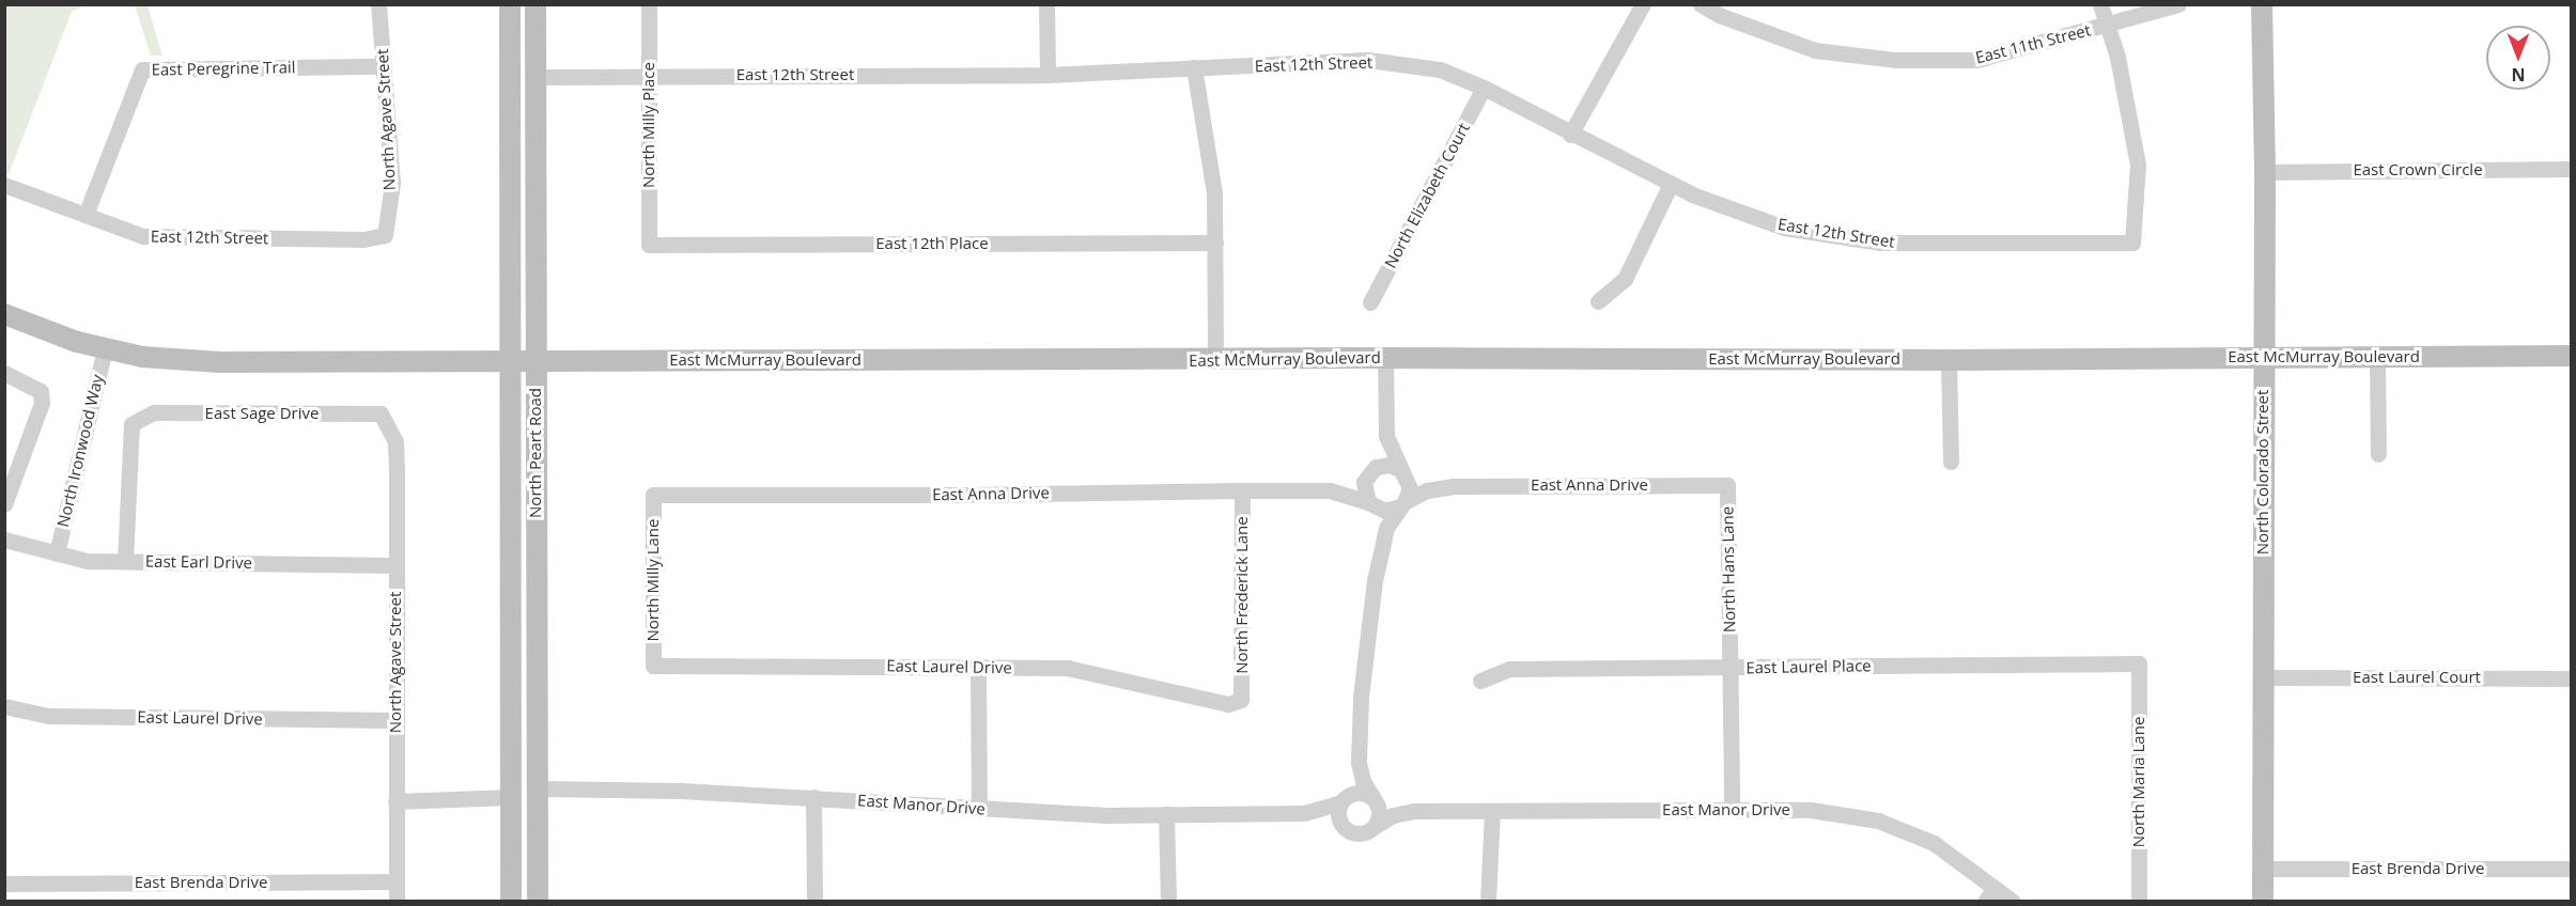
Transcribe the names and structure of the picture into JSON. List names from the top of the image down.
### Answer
{
  "streets": {
    "street": [
      "East 11th Street",
      "East 12th Street",
      "East Peregrine Trail",
      "North Agave Street",
      "North Milly Place",
      "East Crown Circle",
      "North Elizabeth Court",
      "East 12th Place",
      "East McMurray Boulevard",
      "East Sage Drive",
      "North Ironwood Way",
      "North Peart Road",
      "North Colorado Street",
      "East Anna Drive",
      "East Earl Drive",
      "North Hans Lane",
      "North Milly Lane",
      "North Frederick Lane",
      "East Laurel Drive",
      "East Laurel Place",
      "East Laurel Court",
      "North Maria Lane",
      "East Manor Drive",
      "East Brenda Drive"
    ]
  },
  "crossings": [
    ["East 11th Street", "East 12th Street"],
    ["East 12th Street", "East Peregrine Trail"],
    ["East 12th Street", "North Agave Street"],
    ["East 12th Street", "North Milly Place"],
    ["East 12th Street", "North Elizabeth Court"],
    ["East 12th Street", "North Peart Road"],
    ["East Peregrine Trail", "North Agave Street"],
    ["North Agave Street", "East Sage Drive"],
    ["North Agave Street", "East Earl Drive"],
    ["North Agave Street", "East Laurel Drive"],
    ["North Agave Street", "East Brenda Drive"],
    ["North Milly Place", "East 12th Place"],
    ["East Crown Circle", "North Colorado Street"],
    ["East McMurray Boulevard", "North Ironwood Way"],
    ["East McMurray Boulevard", "North Peart Road"],
    ["East McMurray Boulevard", "North Colorado Street"],
    ["East Sage Drive", "East Earl Drive"],
    ["North Ironwood Way", "East Earl Drive"],
    ["North Peart Road", "East Manor Drive"],
    ["North Colorado Street", "East Laurel Court"],
    ["North Colorado Street", "East Brenda Drive"],
    ["East Anna Drive", "North Hans Lane"],
    ["East Anna Drive", "North Milly Lane"],
    ["East Anna Drive", "North Frederick Lane"],
    ["North Hans Lane", "East Laurel Place"],
    ["North Hans Lane", "East Manor Drive"],
    ["North Milly Lane", "East Laurel Drive"],
    ["North Frederick Lane", "East Laurel Drive"],
    ["East Laurel Place", "North Maria Lane"]
  ],
  "north": "bottom"
}
